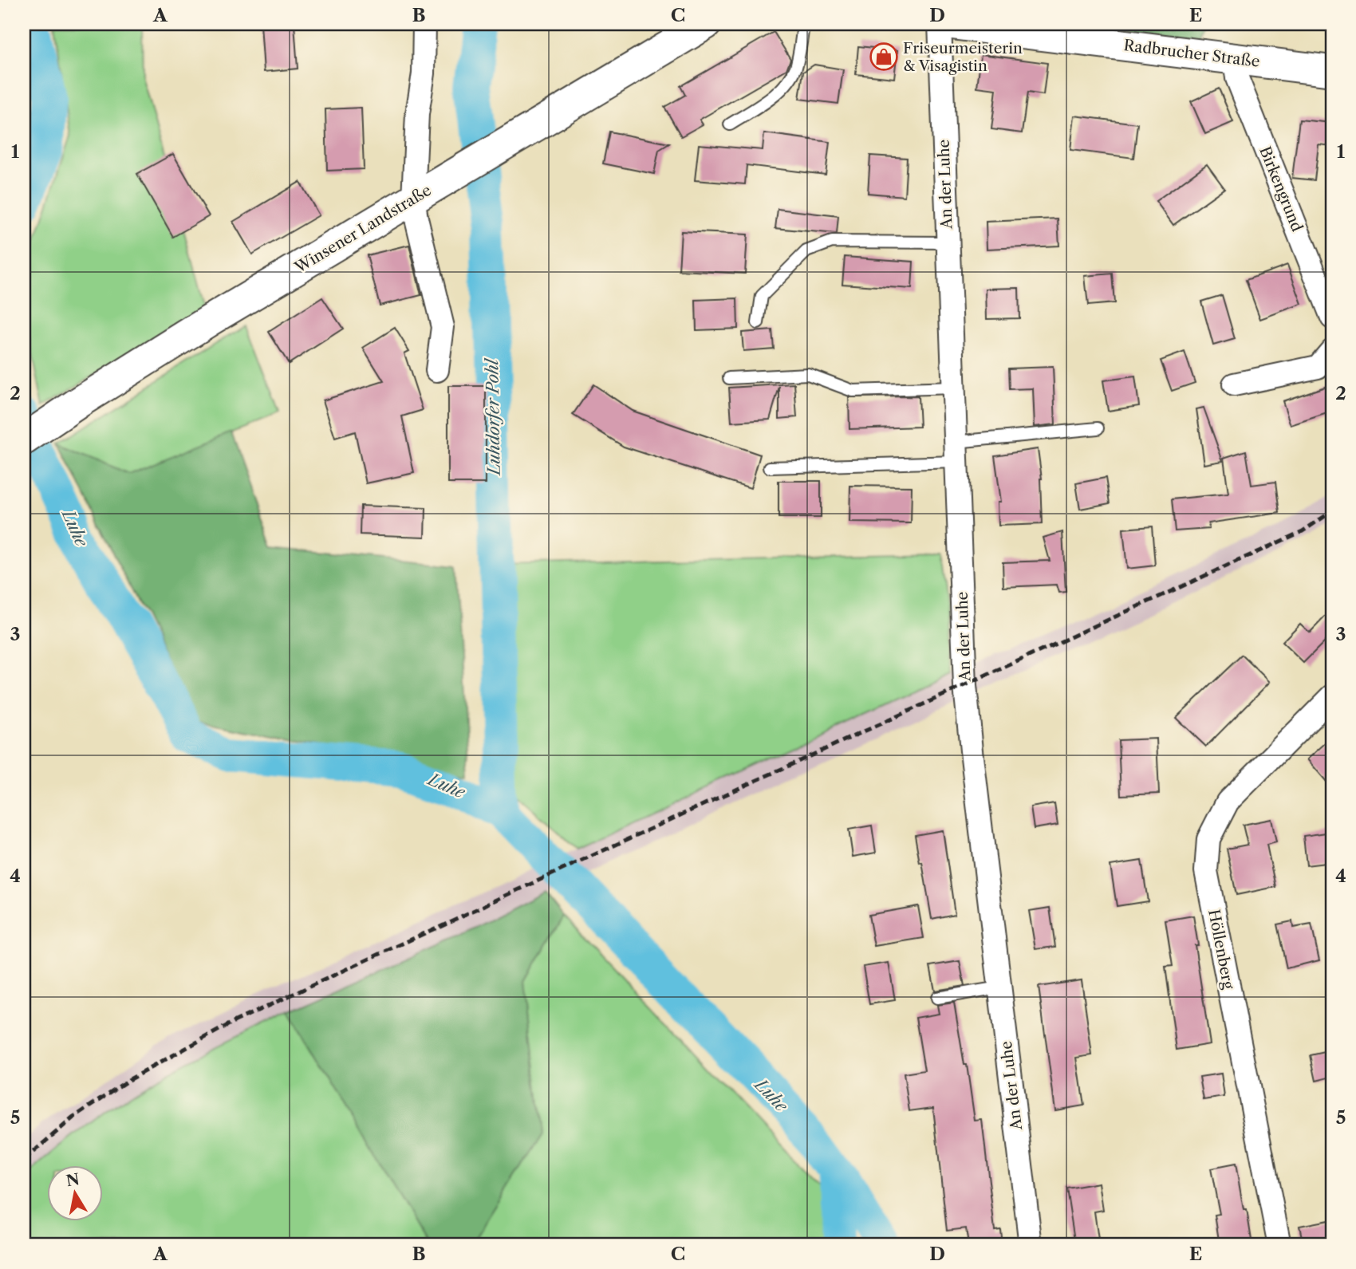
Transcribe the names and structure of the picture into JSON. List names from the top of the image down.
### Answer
{
  "streets": {
    "main road": ["Radbrucher Straße", "Winsener Landstraße"],
    "street": ["An der Luhe", "Birkengrund", "Höllenberg"]
  },
  "crossings": [
    ["Radbrucher Straße", "Birkengrund"]
  ],
  "water": ["Luhdorfer Pohl", "Luhe"],
  "places": {
    "shop": ["Friseurmeisterin & Visagistin"]
  },
  "north": "top",
  "grid": {
    "columns": [
      "A",
      "B",
      "C",
      "D",
      "E"
    ],
    "rows": [
      "1",
      "2",
      "3",
      "4",
      "5"
    ]
  }
}
